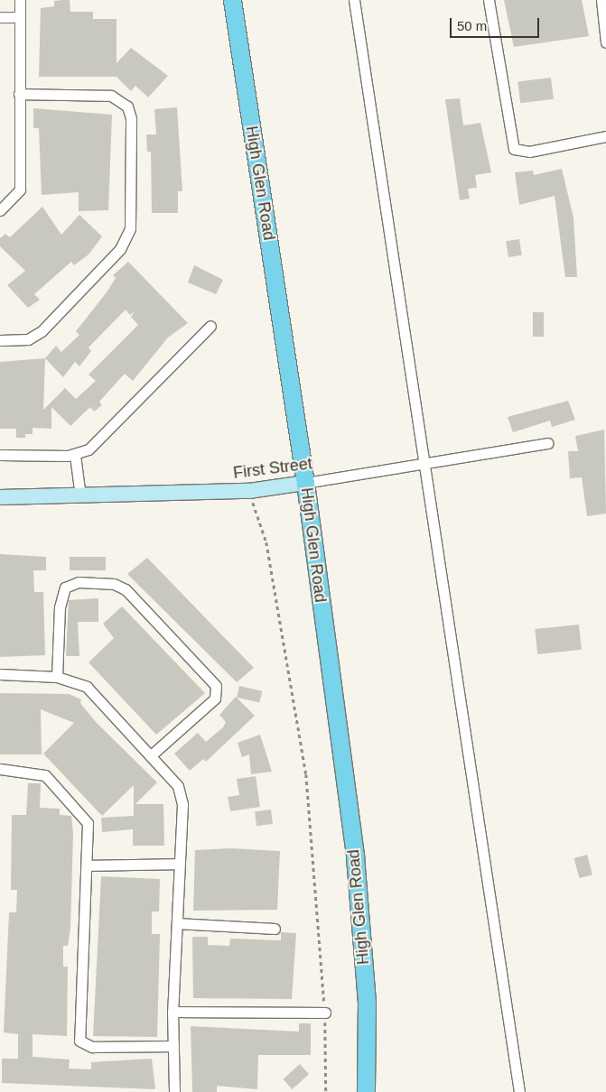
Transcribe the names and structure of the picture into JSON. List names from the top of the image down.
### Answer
{
  "streets": {
    "main road": ["High Glen Road"],
    "street": ["First Street"]
  },
  "crossings": [
    ["High Glen Road", "First Street"]
  ],
  "scale_bar": "50 m"
}
